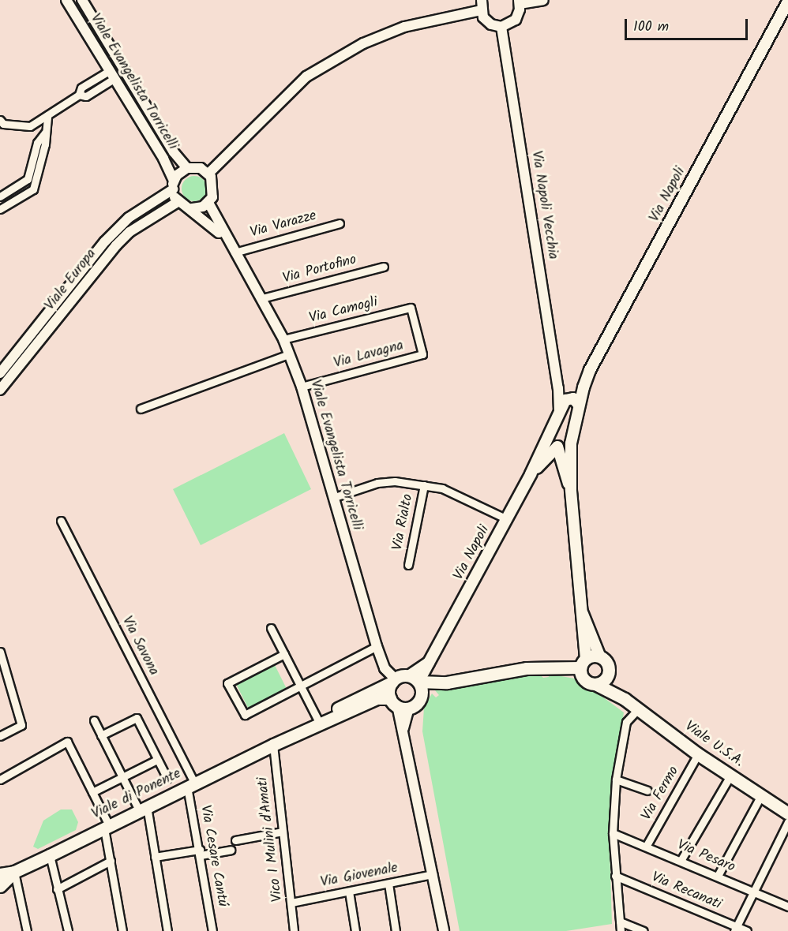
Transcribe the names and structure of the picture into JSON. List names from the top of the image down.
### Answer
{
  "streets": {
    "main road": ["Via Napoli", "Viale U.S.A.", "Viale di Ponente"],
    "street": [
      "Viale Evangelista Torricelli",
      "Via Napoli Vecchia",
      "Via Varazze",
      "Via Portofino",
      "Viale Europa",
      "Via Camogli",
      "Via Lavagna",
      "Via Rialto",
      "Via Savona",
      "Via Fermo",
      "Vico I Mulini d'Amati",
      "Via Cesare Cantú",
      "Via Pesaro",
      "Via Giovenale",
      "Via Recanati"
    ]
  },
  "crossings": [
    ["Viale Evangelista Torricelli", "Via Varazze"],
    ["Viale Evangelista Torricelli", "Via Portofino"],
    ["Viale Evangelista Torricelli", "Viale Europa"],
    ["Viale Evangelista Torricelli", "Via Camogli"],
    ["Viale Evangelista Torricelli", "Via Lavagna"],
    ["Viale Evangelista Torricelli", "Viale di Ponente"],
    ["Via Napoli", "Via Napoli Vecchia"],
    ["Via Napoli", "Viale di Ponente"],
    ["Via Camogli", "Via Lavagna"],
    ["Via Savona", "Viale di Ponente"],
    ["Via Savona", "Via Cesare Cantú"],
    ["Viale U.S.A.", "Via Fermo"],
    ["Viale U.S.A.", "Viale di Ponente"],
    ["Via Fermo", "Via Pesaro"],
    ["Viale di Ponente", "Vico I Mulini d'Amati"],
    ["Viale di Ponente", "Via Cesare Cantú"],
    ["Vico I Mulini d'Amati", "Via Giovenale"]
  ],
  "scale_bar": "100 m"
}
